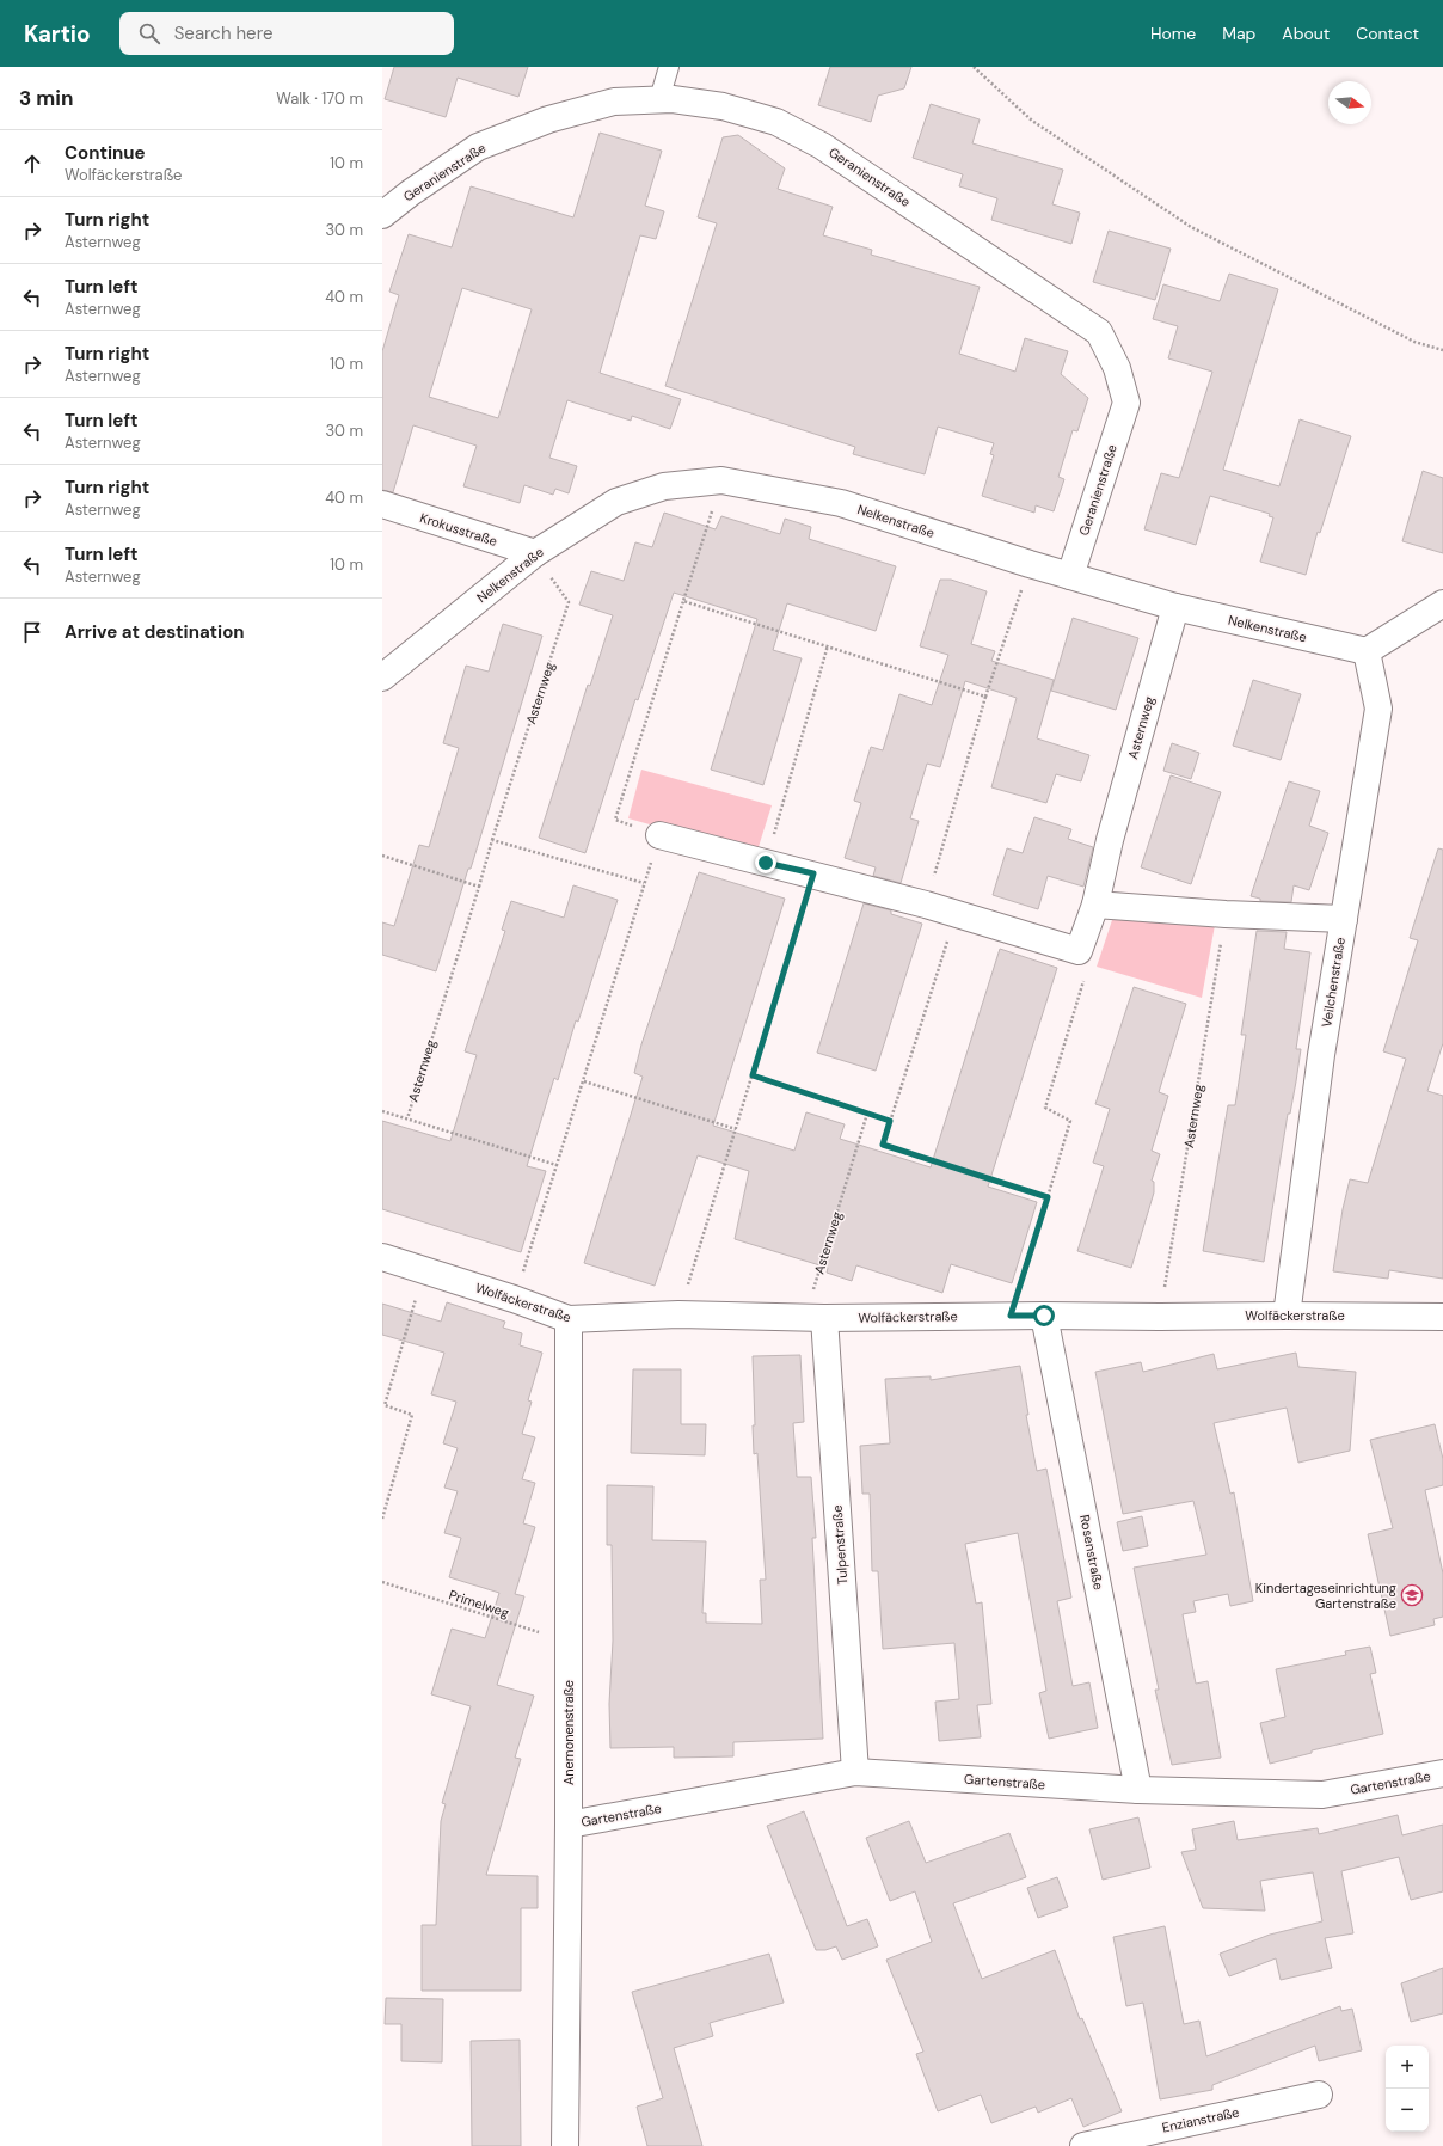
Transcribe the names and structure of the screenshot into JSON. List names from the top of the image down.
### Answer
{
  "streets": {
    "street": [
      "Geranienstraße",
      "Nelkenstraße",
      "Krokusstraße",
      "Asternweg",
      "Veilchenstraße",
      "Wolfäckerstraße",
      "Tulpenstraße",
      "Rosenstraße",
      "Anemonenstraße",
      "Gartenstraße",
      "Enzianstraße"
    ],
    "path": ["Primelweg"]
  },
  "crossings": [
    ["Geranienstraße", "Nelkenstraße"],
    ["Nelkenstraße", "Krokusstraße"],
    ["Nelkenstraße", "Asternweg"],
    ["Nelkenstraße", "Veilchenstraße"],
    ["Krokusstraße", "Asternweg"],
    ["Asternweg", "Wolfäckerstraße"],
    ["Asternweg", "Tulpenstraße"],
    ["Veilchenstraße", "Wolfäckerstraße"],
    ["Wolfäckerstraße", "Tulpenstraße"],
    ["Wolfäckerstraße", "Rosenstraße"],
    ["Wolfäckerstraße", "Anemonenstraße"],
    ["Tulpenstraße", "Gartenstraße"],
    ["Rosenstraße", "Gartenstraße"],
    ["Primelweg", "Anemonenstraße"],
    ["Anemonenstraße", "Gartenstraße"]
  ],
  "places": {
    "school or university": ["Kindertageseinrichtung Gartenstraße"]
  },
  "north": "right",
  "page": {
    "header": "Kartio",
    "search": "Search here",
    "nav": [
      "Home",
      "Map",
      "About",
      "Contact"
    ],
    "heading": ["3 min", "Walk · 170 m"],
    "list": [
      ["Continue", "Wolfäckerstraße", "10 m"],
      ["Turn right", "Asternweg", "30 m"],
      ["Turn left", "Asternweg", "40 m"],
      ["Turn right", "Asternweg", "10 m"],
      ["Turn left", "Asternweg", "30 m"],
      ["Turn right", "Asternweg", "40 m"],
      ["Turn left", "Asternweg", "10 m"],
      "Arrive at destination"
    ],
    "map_buttons": ["+", "−"]
  }
}
